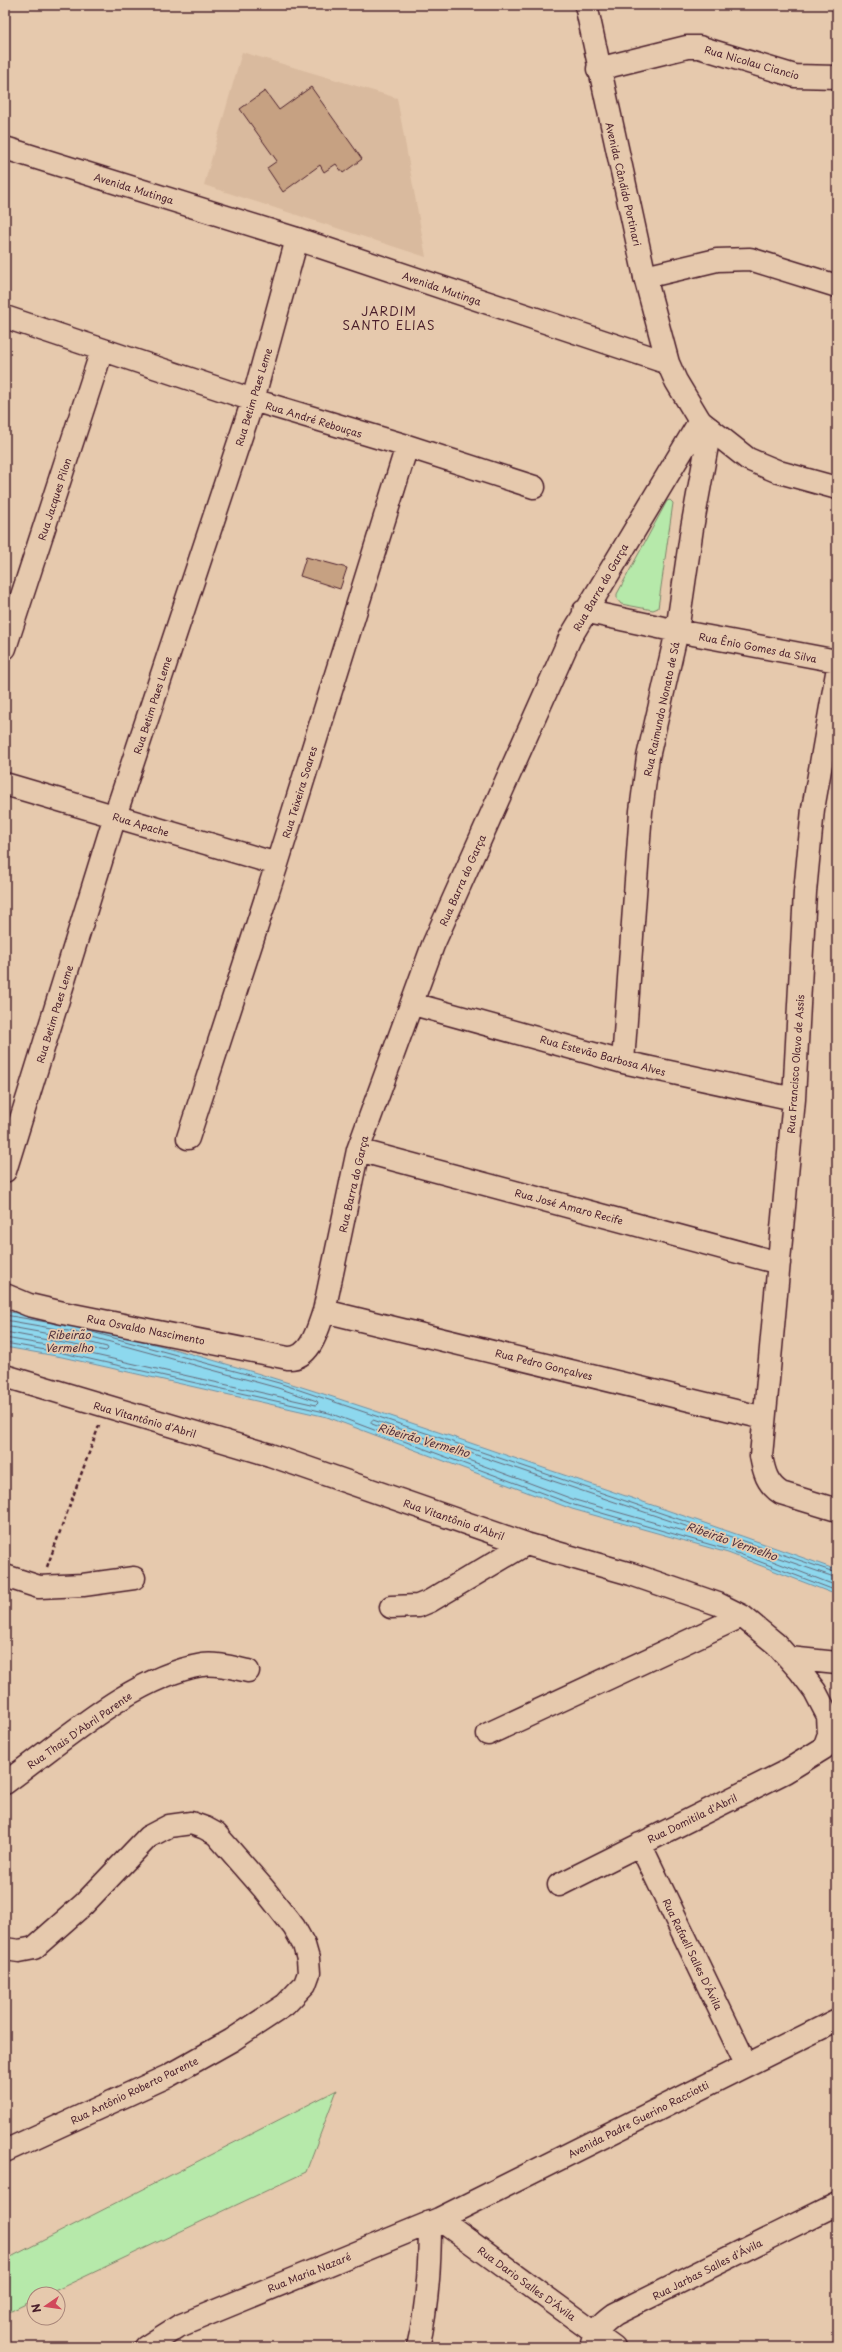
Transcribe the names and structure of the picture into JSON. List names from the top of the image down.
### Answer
{
  "streets": {
    "street": [
      "Rua Nicolau Ciancio",
      "Avenida Cândido Portinari",
      "Avenida Mutinga",
      "Rua Betim Paes Leme",
      "Rua André Rebouças",
      "Rua Jacques Pilon",
      "Rua Barra do Garça",
      "Rua Ênio Gomes da Silva",
      "Rua Raimundo Nonato de Sá",
      "Rua Teixeira Soares",
      "Rua Apache",
      "Rua Estevão Barbosa Alves",
      "Rua Francisco Olavo de Assis",
      "Rua José Amaro Recife",
      "Rua Osvaldo Nascimento",
      "Rua Pedro Gonçalves",
      "Rua Vitantônio d'Abril",
      "Rua Thais D'Abril Parente",
      "Rua Domitila d'Abril",
      "Rua Rafaell Salles D'Ávila",
      "Rua Antônio Roberto Parente",
      "Avenida Padre Guerino Racciotti",
      "Rua Jarbas Salles d'Ávila",
      "Rua Maria Nazaré",
      "Rua Dario Salles D'Ávila"
    ]
  },
  "crossings": [
    ["Rua Nicolau Ciancio", "Avenida Cândido Portinari"],
    ["Avenida Cândido Portinari", "Avenida Mutinga"],
    ["Avenida Mutinga", "Rua Betim Paes Leme"],
    ["Rua Betim Paes Leme", "Rua André Rebouças"],
    ["Rua Betim Paes Leme", "Rua Apache"],
    ["Rua André Rebouças", "Rua Jacques Pilon"],
    ["Rua André Rebouças", "Rua Teixeira Soares"],
    ["Rua Barra do Garça", "Rua Ênio Gomes da Silva"],
    ["Rua Barra do Garça", "Rua Raimundo Nonato de Sá"],
    ["Rua Barra do Garça", "Rua Estevão Barbosa Alves"],
    ["Rua Barra do Garça", "Rua José Amaro Recife"],
    ["Rua Barra do Garça", "Rua Osvaldo Nascimento"],
    ["Rua Barra do Garça", "Rua Pedro Gonçalves"],
    ["Rua Ênio Gomes da Silva", "Rua Raimundo Nonato de Sá"],
    ["Rua Raimundo Nonato de Sá", "Rua Estevão Barbosa Alves"],
    ["Rua Teixeira Soares", "Rua Apache"],
    ["Rua Estevão Barbosa Alves", "Rua Francisco Olavo de Assis"],
    ["Rua Francisco Olavo de Assis", "Rua José Amaro Recife"],
    ["Rua Francisco Olavo de Assis", "Rua Pedro Gonçalves"],
    ["Rua Vitantônio d'Abril", "Rua Domitila d'Abril"],
    ["Rua Domitila d'Abril", "Rua Rafaell Salles D'Ávila"],
    ["Rua Rafaell Salles D'Ávila", "Avenida Padre Guerino Racciotti"],
    ["Avenida Padre Guerino Racciotti", "Rua Maria Nazaré"],
    ["Avenida Padre Guerino Racciotti", "Rua Dario Salles D'Ávila"],
    ["Rua Jarbas Salles d'Ávila", "Rua Dario Salles D'Ávila"],
    ["Rua Maria Nazaré", "Rua Dario Salles D'Ávila"]
  ],
  "districts": ["JARDIM SANTO ELIAS"],
  "water": ["Ribeirão Vermelho"],
  "north": "left"
}
